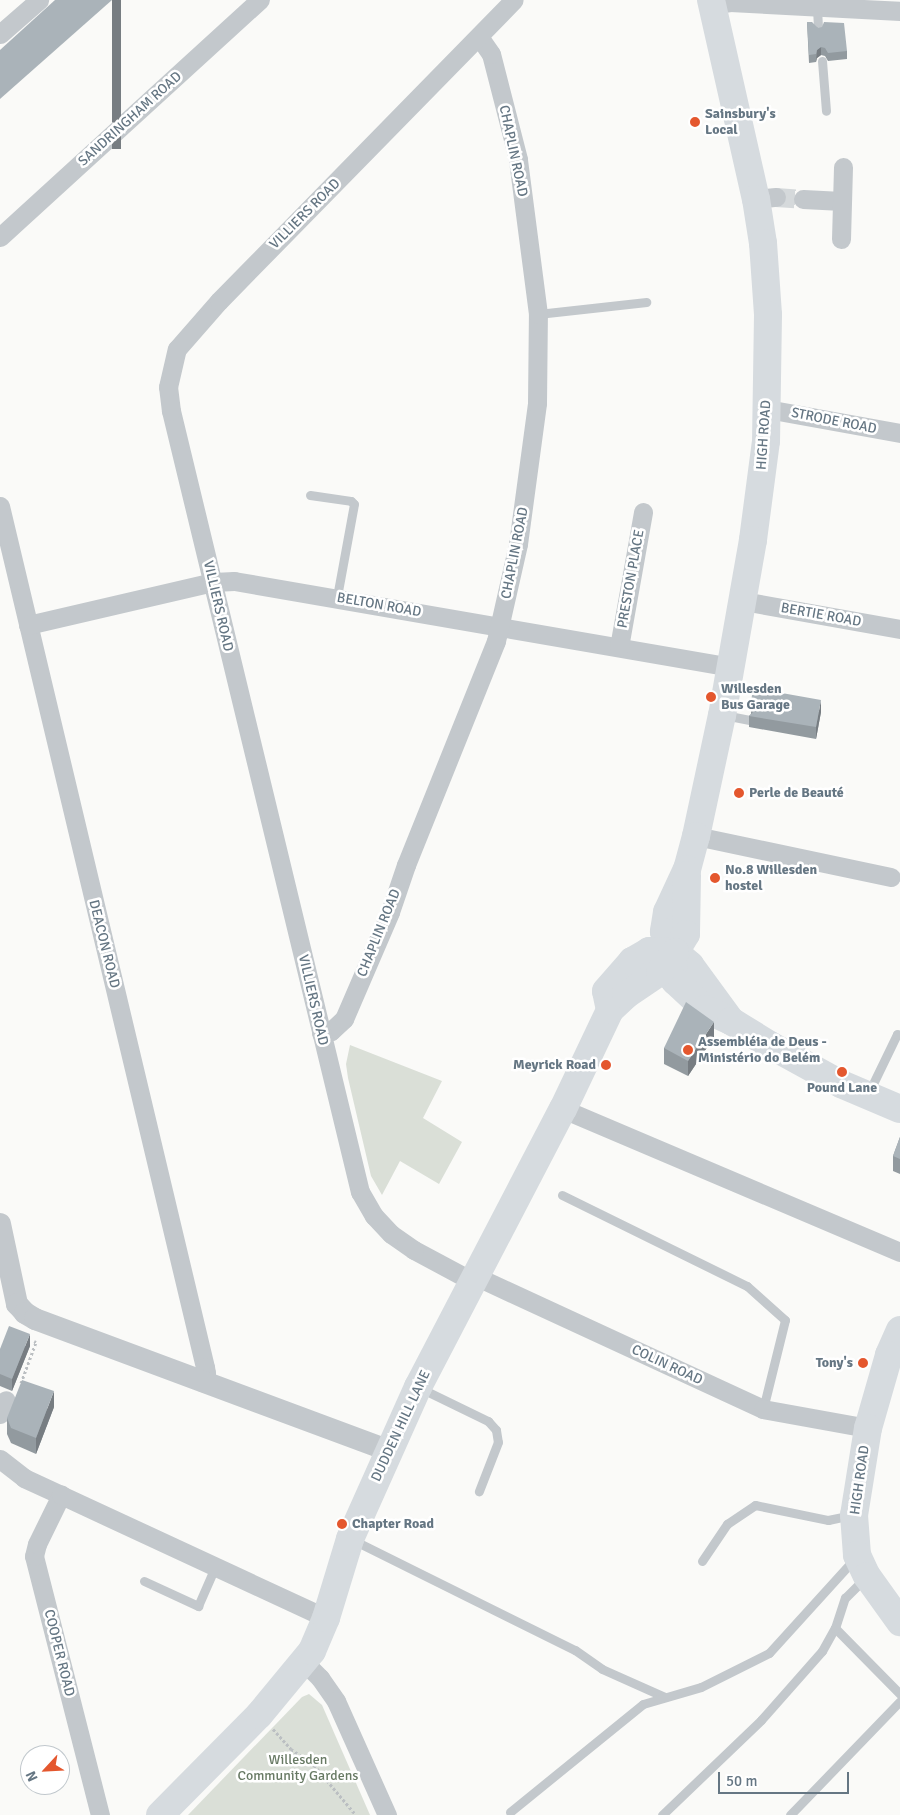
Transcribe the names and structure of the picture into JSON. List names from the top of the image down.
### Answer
{
  "streets": {
    "main road": ["HIGH ROAD", "DUDDEN HILL LANE"],
    "street": [
      "SANDRINGHAM ROAD",
      "CHAPLIN ROAD",
      "VILLIERS ROAD",
      "STRODE ROAD",
      "PRESTON PLACE",
      "BELTON ROAD",
      "BERTIE ROAD",
      "DEACON ROAD",
      "COLIN ROAD",
      "COOPER ROAD"
    ]
  },
  "crossings": [
    ["CHAPLIN ROAD", "VILLIERS ROAD"],
    ["CHAPLIN ROAD", "BELTON ROAD"],
    ["VILLIERS ROAD", "BELTON ROAD"],
    ["VILLIERS ROAD", "COLIN ROAD"],
    ["VILLIERS ROAD", "DUDDEN HILL LANE"],
    ["STRODE ROAD", "HIGH ROAD"],
    ["HIGH ROAD", "BELTON ROAD"],
    ["HIGH ROAD", "BERTIE ROAD"],
    ["HIGH ROAD", "COLIN ROAD"],
    ["HIGH ROAD", "DUDDEN HILL LANE"],
    ["PRESTON PLACE", "BELTON ROAD"],
    ["BELTON ROAD", "DEACON ROAD"],
    ["COLIN ROAD", "DUDDEN HILL LANE"]
  ],
  "parks": ["Willesden Community Gardens"],
  "places": [
    "Sainsbury's Local",
    "Willesden Bus Garage",
    "Perle de Beauté",
    "No.8 Willesden hostel",
    "Assembléia de Deus - Ministério do Belém",
    "Meyrick Road",
    "Pound Lane",
    "Tony's",
    "Chapter Road"
  ],
  "scale_bar": "50 m",
  "north": "bottom left"
}
